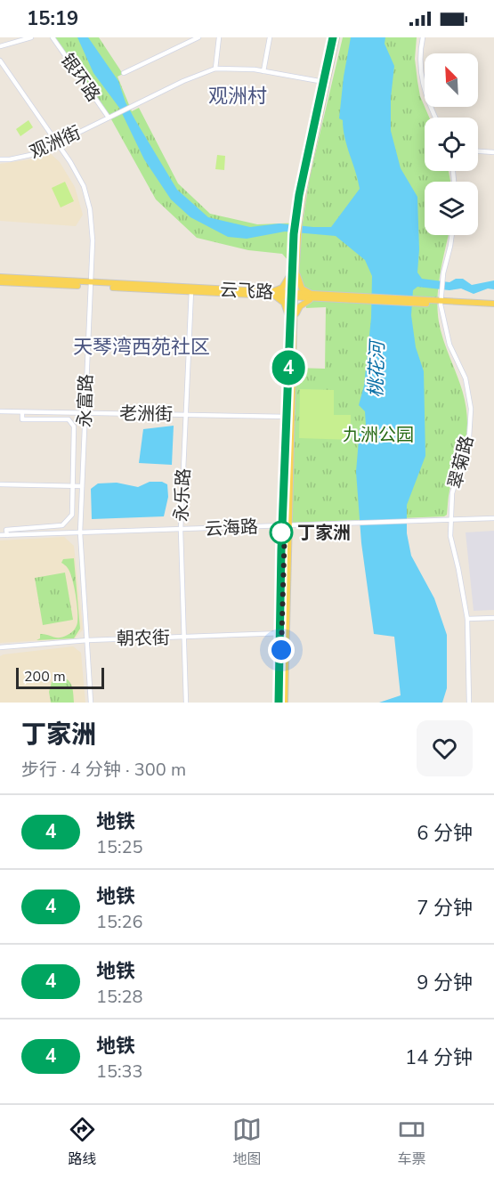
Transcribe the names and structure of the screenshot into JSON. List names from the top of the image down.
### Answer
{
  "streets": {
    "main road": ["云飞路"],
    "street": [
      "银环路",
      "观洲街",
      "永富路",
      "老洲街",
      "翠菊路",
      "永乐路",
      "云海路",
      "朝农街"
    ]
  },
  "crossings": [
    ["银环路", "观洲街"],
    ["观洲街", "永富路"],
    ["云飞路", "永富路"],
    ["云飞路", "翠菊路"],
    ["云飞路", "永乐路"],
    ["永富路", "老洲街"],
    ["永富路", "云海路"],
    ["永富路", "朝农街"],
    ["老洲街", "永乐路"],
    ["翠菊路", "云海路"],
    ["永乐路", "云海路"],
    ["永乐路", "朝农街"]
  ],
  "districts": ["观洲村", "天琴湾西苑社区"],
  "water": ["桃花河"],
  "parks": ["九洲公园"],
  "places": ["丁家洲"],
  "lines": ["metro line 4"],
  "scale_bar": "200 m",
  "north": "top left",
  "page": {
    "status": "15:19",
    "on_map": "4",
    "scale": "200 m",
    "heading": ["丁家洲", "步行 · 4 分钟 · 300 m"],
    "list": [
      {
        "mark": "4",
        "name": "地铁",
        "note": "15:25",
        "value": "6 分钟"
      },
      {
        "mark": "4",
        "name": "地铁",
        "note": "15:26",
        "value": "7 分钟"
      },
      {
        "mark": "4",
        "name": "地铁",
        "note": "15:28",
        "value": "9 分钟"
      },
      {
        "mark": "4",
        "name": "地铁",
        "note": "15:33",
        "value": "14 分钟"
      }
    ],
    "tabs": ["路线", "地图", "车票"]
  }
}
